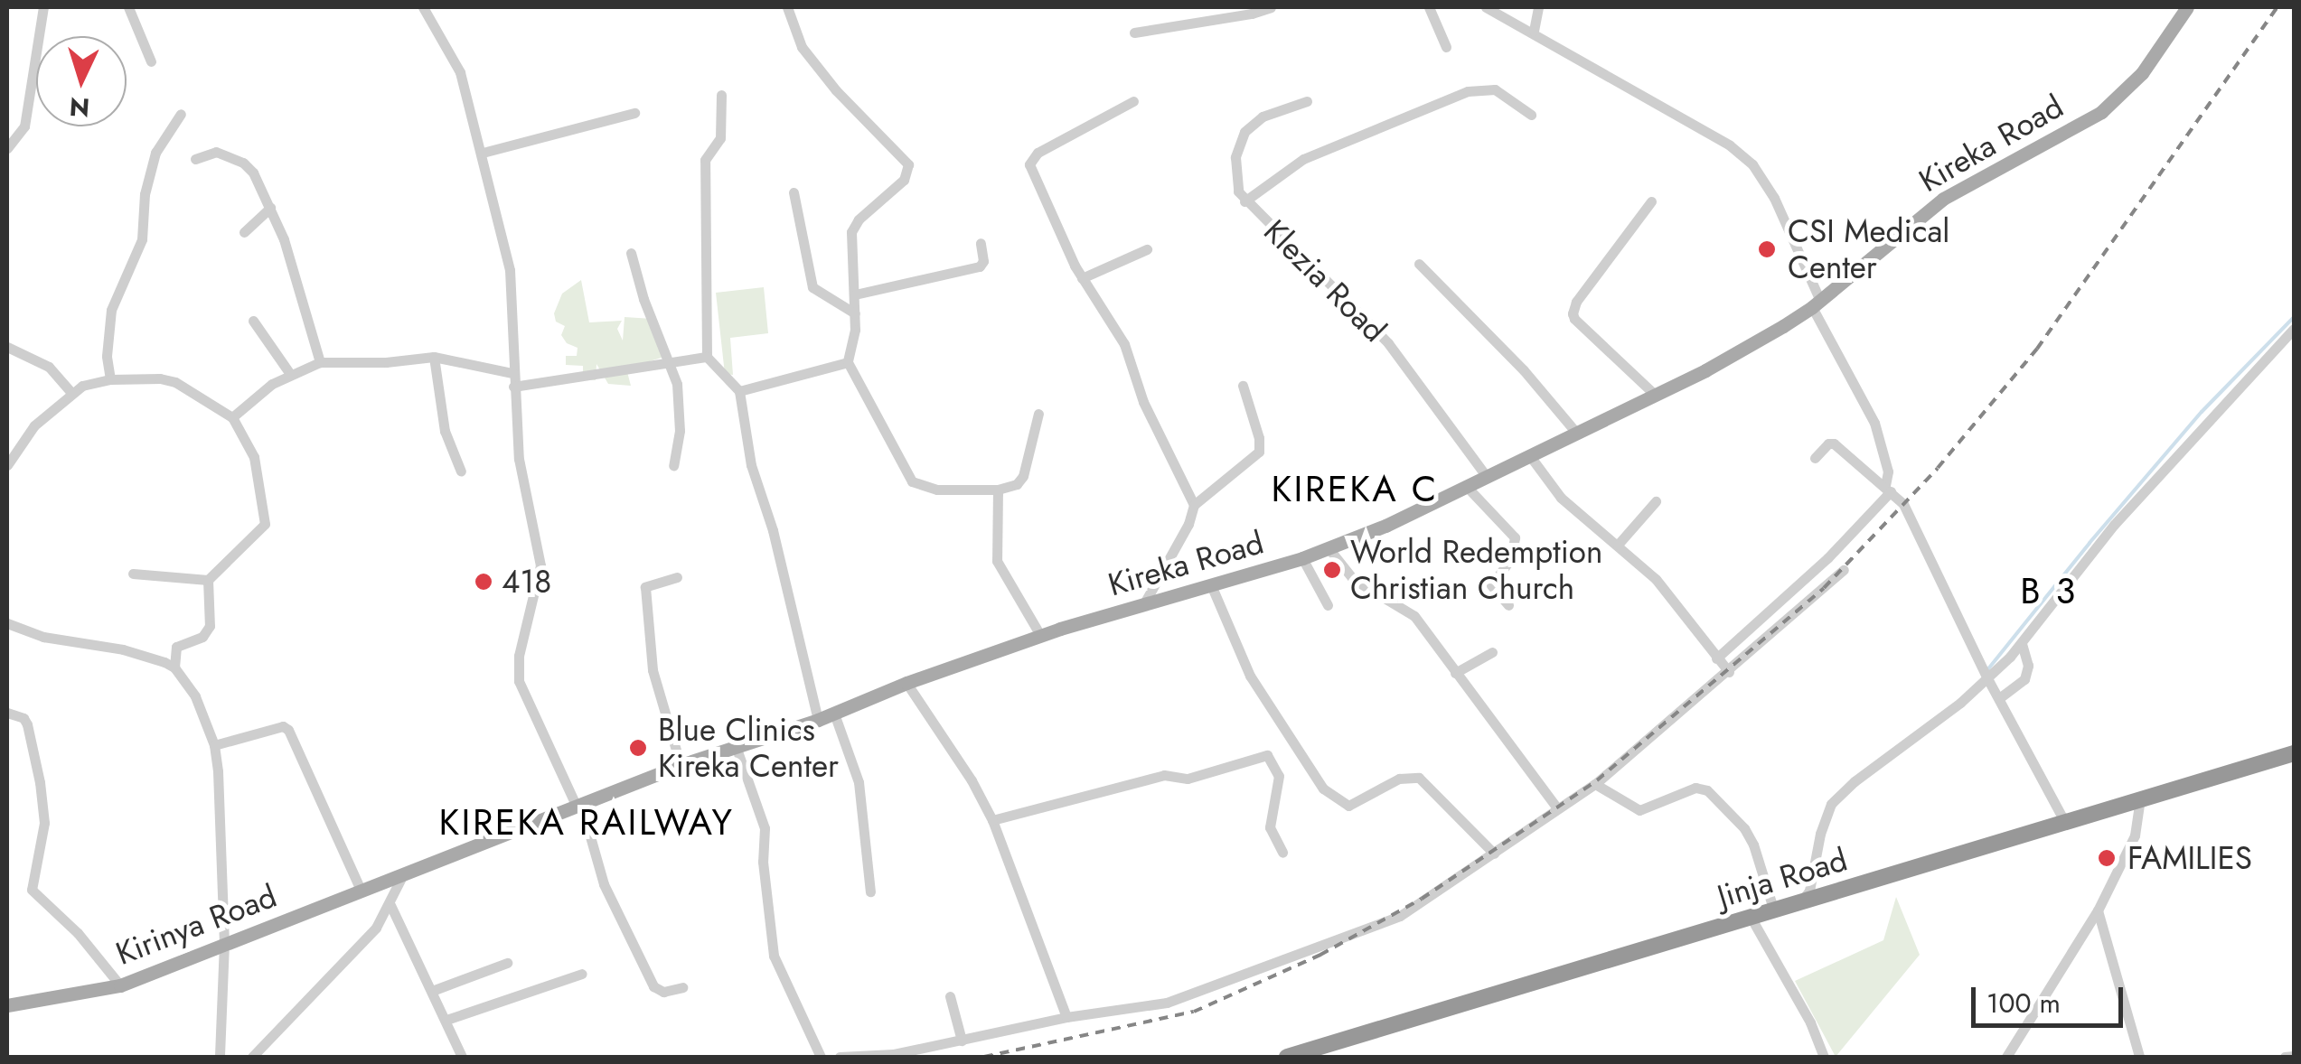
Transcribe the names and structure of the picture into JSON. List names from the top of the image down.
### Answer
{
  "streets": {
    "highway": ["Jinja Road"],
    "main road": ["Kireka Road", "Kirinya Road"],
    "street": ["Klezia Road"]
  },
  "crossings": [
    ["Kireka Road", "Klezia Road"],
    ["Kireka Road", "Kirinya Road"]
  ],
  "districts": ["KIREKA C", "B 3", "KIREKA RAILWAY"],
  "places": [
    "CSI Medical Center",
    "World Redemption Christian Church",
    "418",
    "Blue Clinics Kireka Center",
    "FAMILIES"
  ],
  "scale_bar": "100 m",
  "north": "bottom"
}
